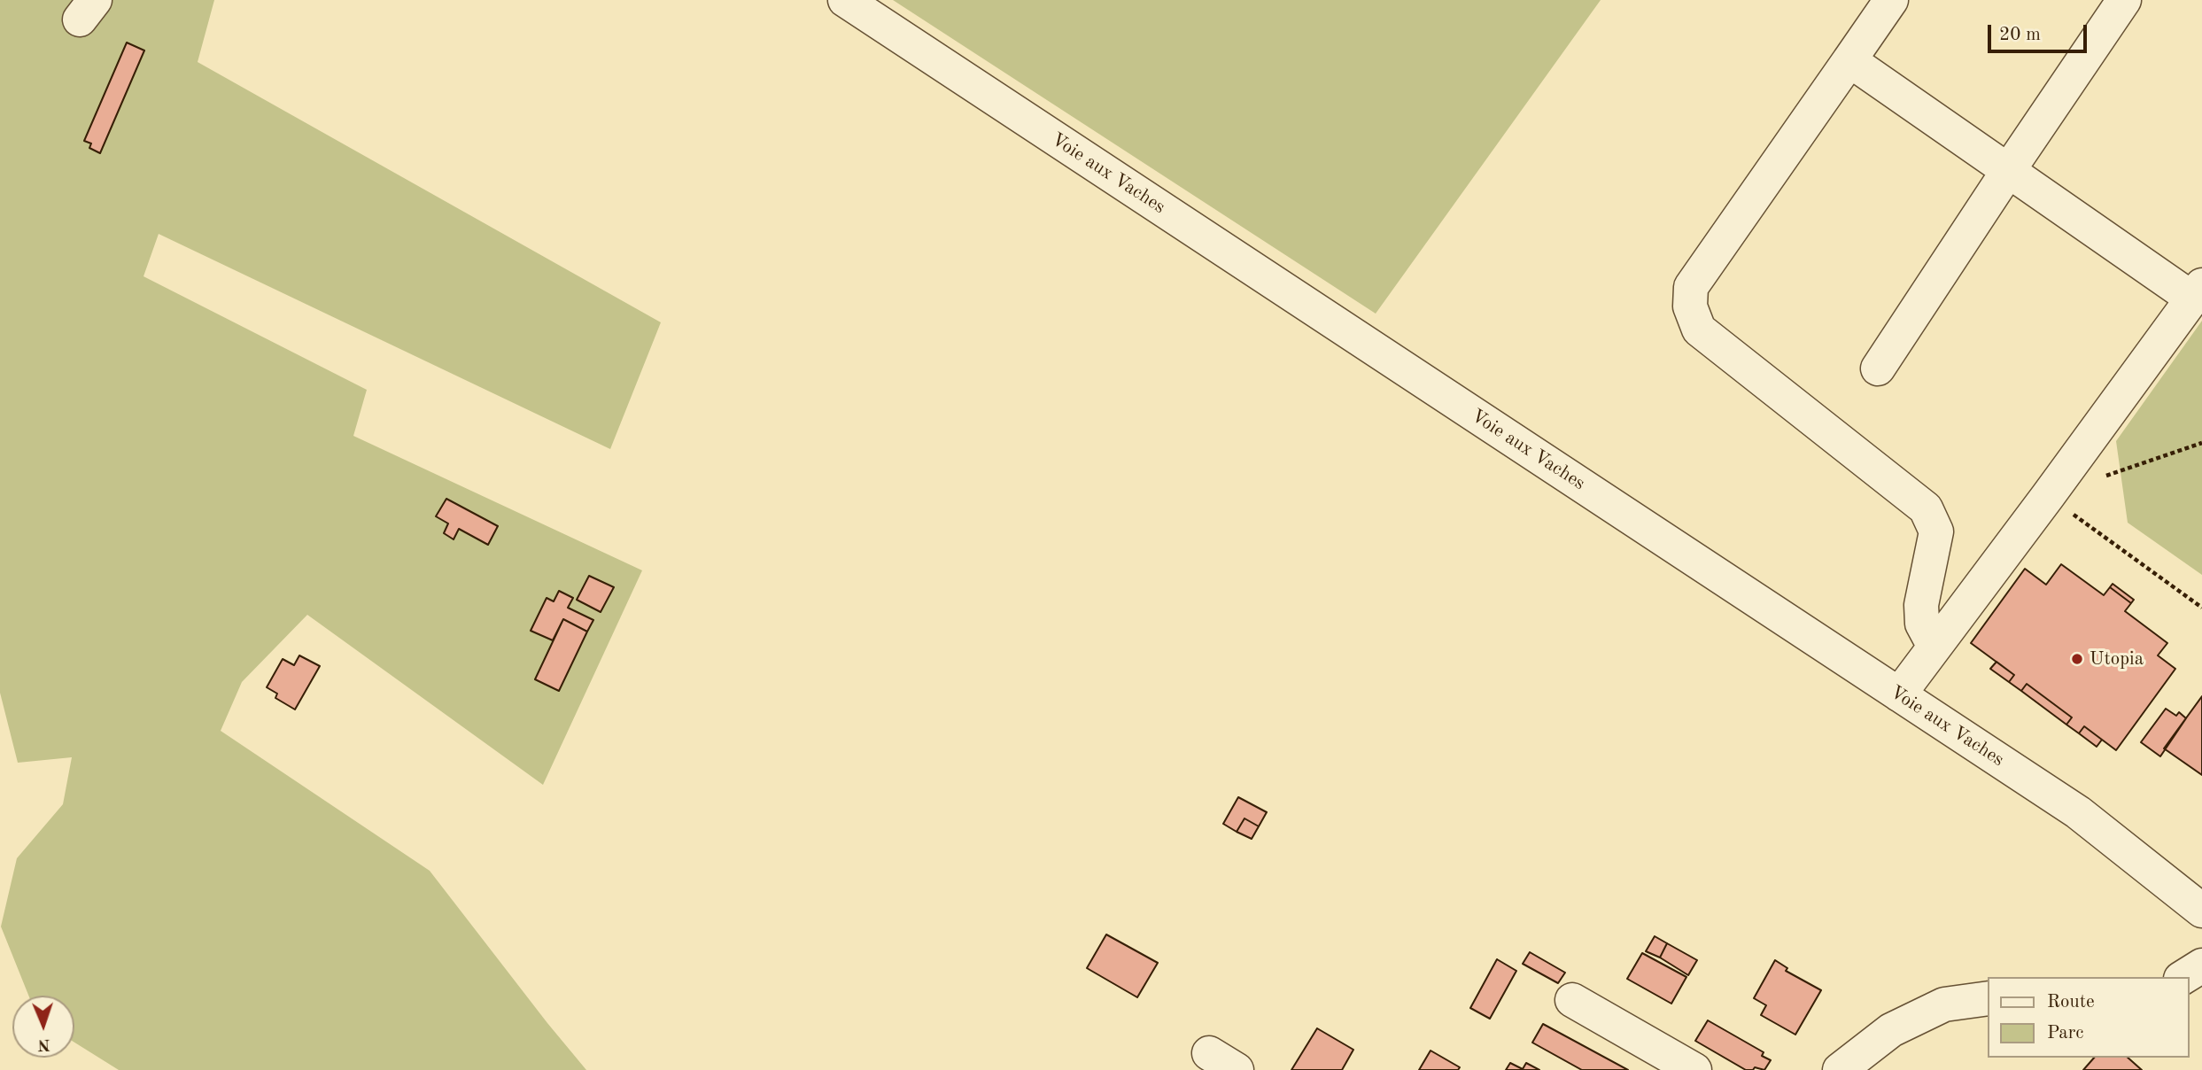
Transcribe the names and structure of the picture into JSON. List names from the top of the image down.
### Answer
{
  "streets": {
    "street": ["Voie aux Vaches"]
  },
  "places": ["Utopia"],
  "legend": ["Route", "Parc"],
  "scale_bar": "20 m",
  "north": "bottom"
}
